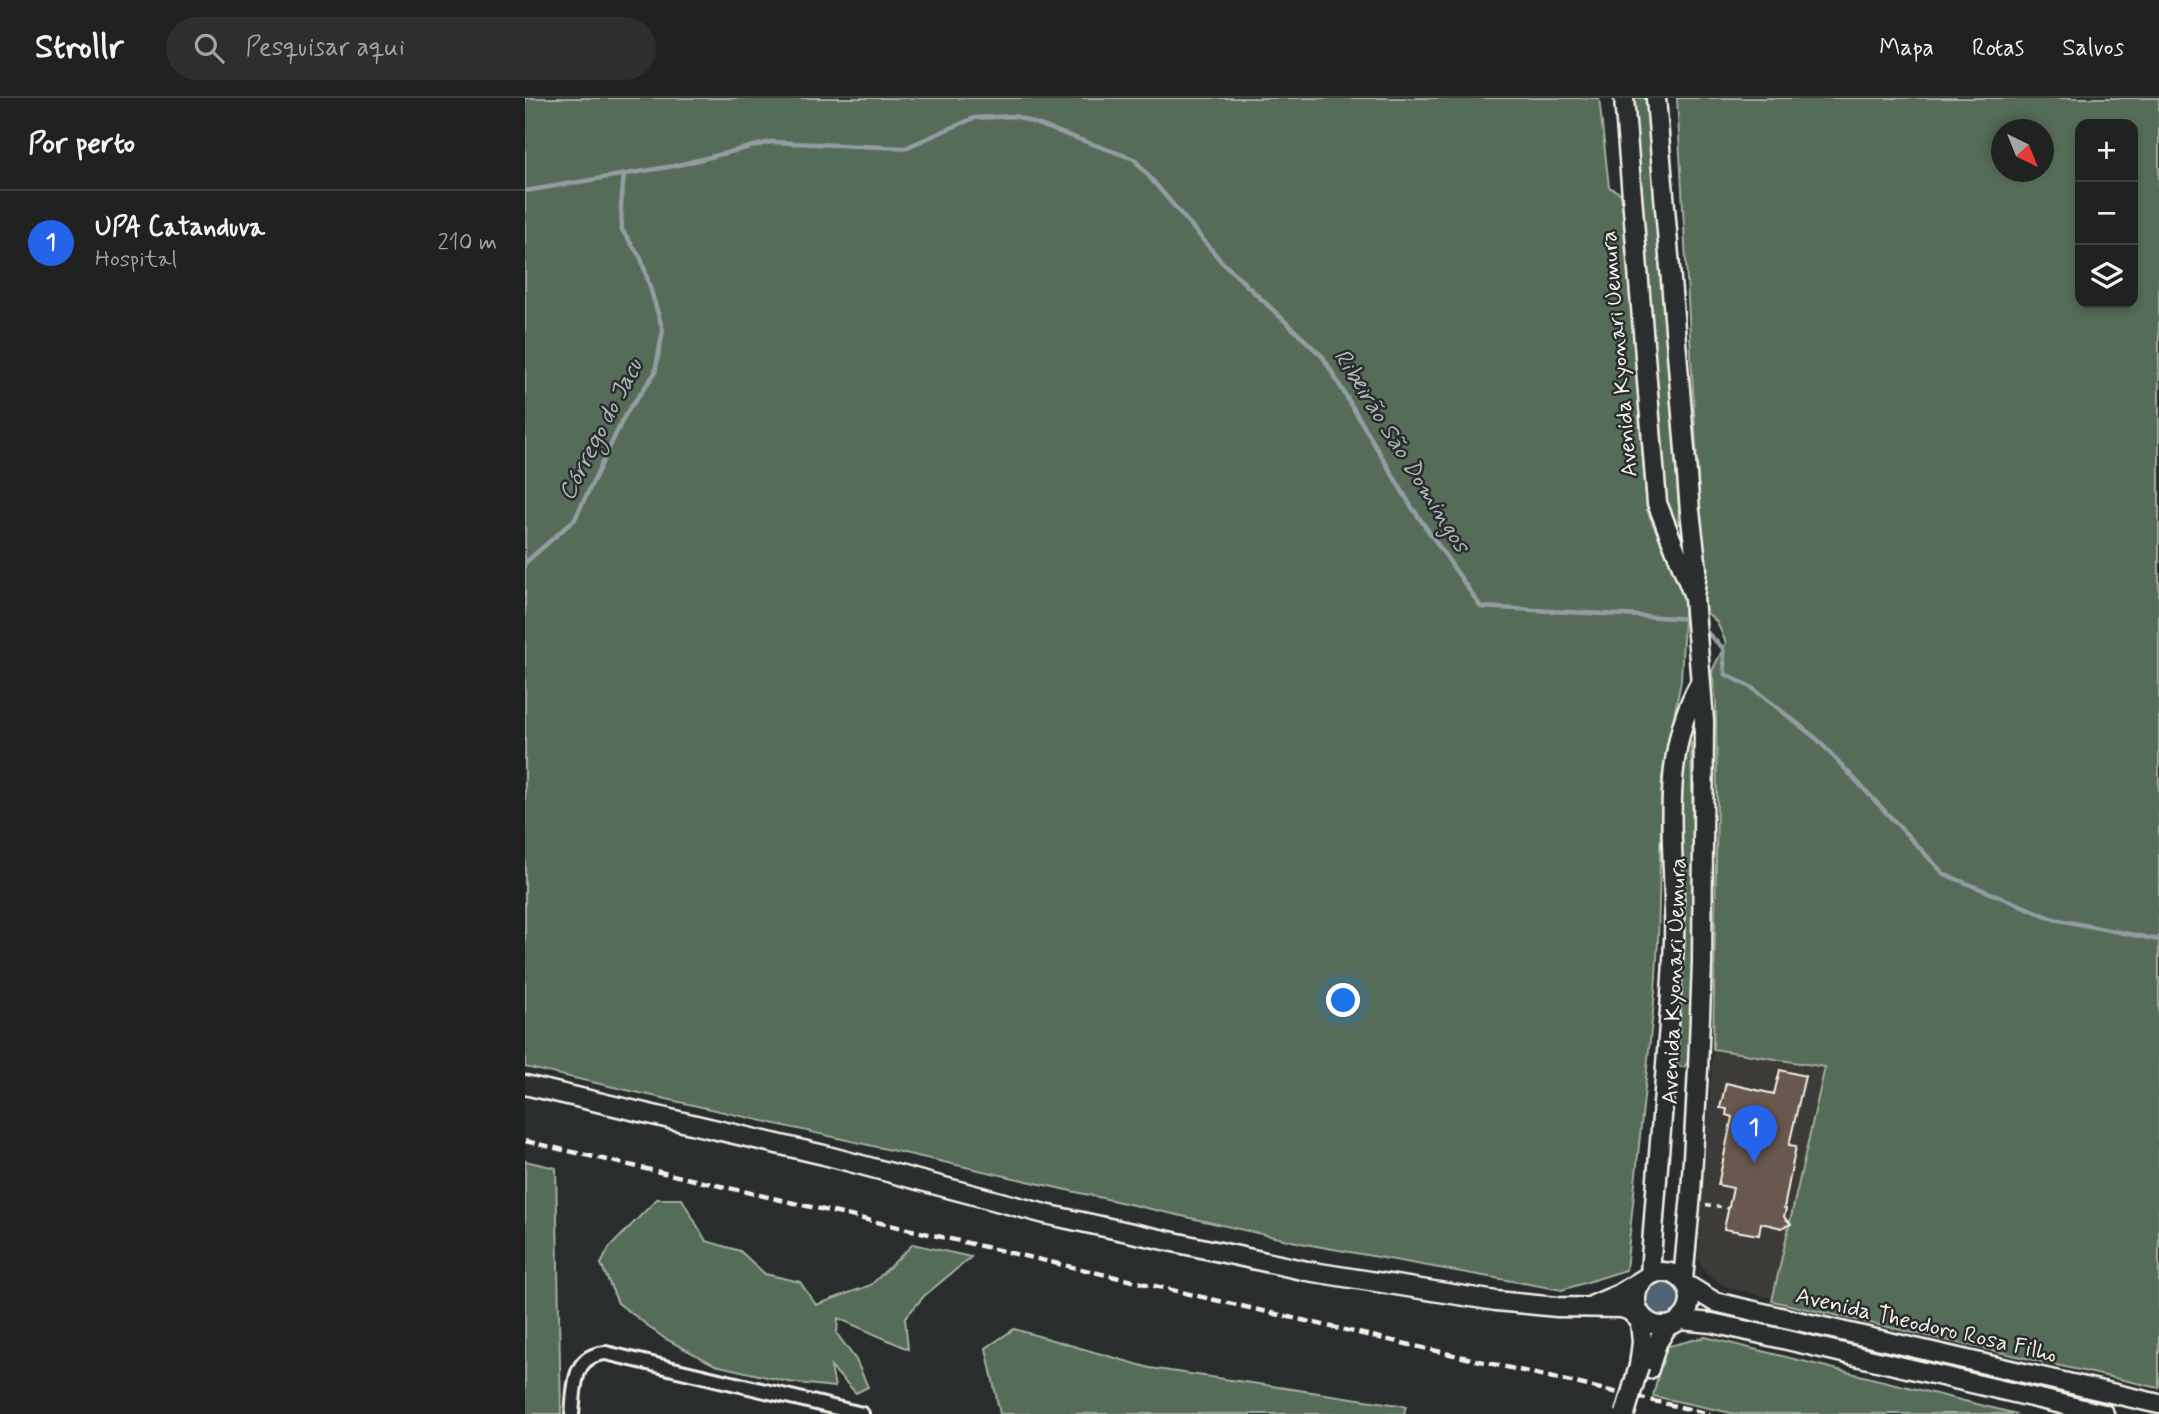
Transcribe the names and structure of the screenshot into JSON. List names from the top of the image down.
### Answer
{
  "streets": {
    "street": ["Avenida Kyonari Uemura", "Avenida Theodoro Rosa Filho"]
  },
  "crossings": [
    ["Avenida Kyonari Uemura", "Avenida Theodoro Rosa Filho"]
  ],
  "water": ["Córrego do Jacu", "Ribeirão São Domingos"],
  "north": "bottom right",
  "page": {
    "header": "Strollr",
    "search": "Pesquisar aqui",
    "nav": ["Mapa", "Rotas", "Salvos"],
    "heading": "Por perto",
    "map_buttons": ["+", "−"],
    "list": [
      {
        "mark": "1",
        "name": "UPA Catanduva",
        "note": "Hospital",
        "value": "210 m"
      }
    ],
    "pins": "1"
  }
}
